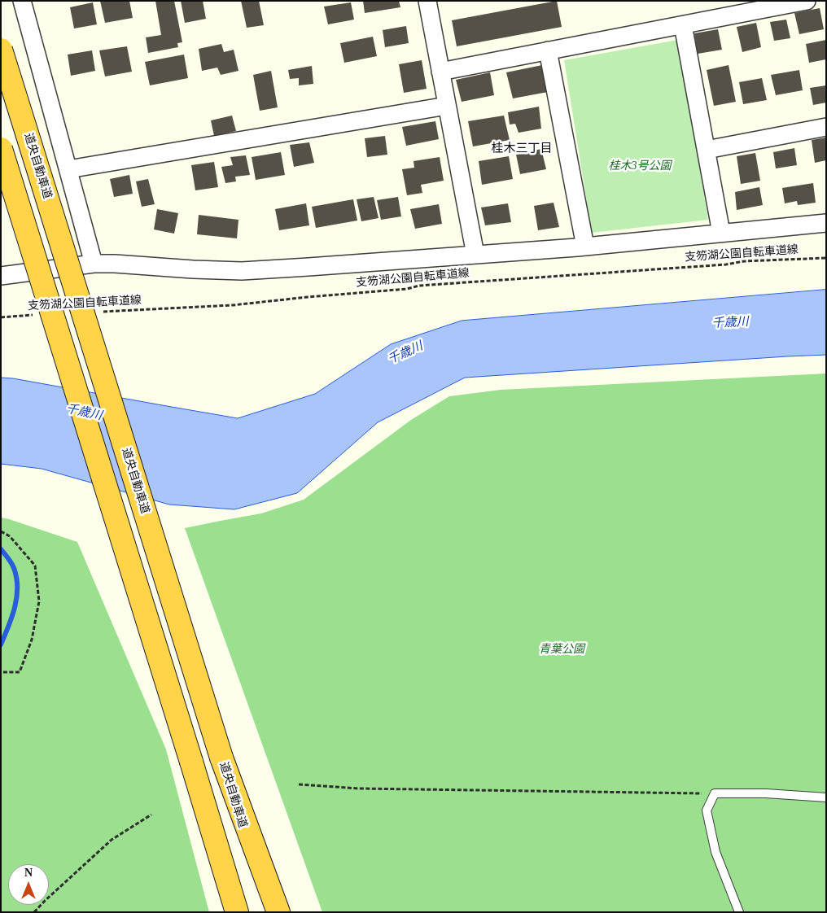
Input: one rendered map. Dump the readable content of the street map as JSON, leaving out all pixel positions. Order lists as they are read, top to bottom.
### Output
{
  "streets": {
    "highway": ["道央自動車道"],
    "path": ["支笏湖公園自転車道線"]
  },
  "districts": ["桂木三丁目"],
  "water": ["千歳川"],
  "parks": ["桂木3号公園", "青葉公園"],
  "north": "top"
}
